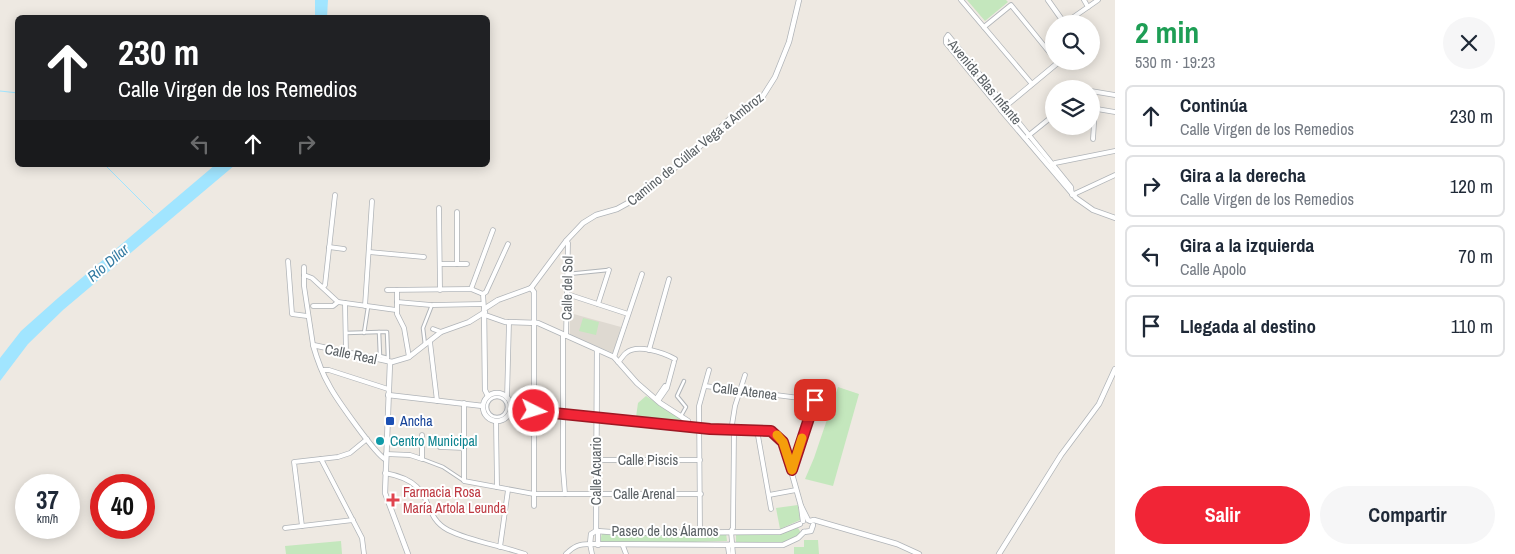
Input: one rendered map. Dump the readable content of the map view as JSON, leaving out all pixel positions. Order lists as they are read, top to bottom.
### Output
{
  "streets": {
    "street": [
      "Avenida Blas Infante",
      "Camino de Cúllar Vega a Ambroz",
      "Calle del Sol",
      "Calle Real",
      "Calle Atenea",
      "Calle Piscis",
      "Calle Acuario",
      "Calle Arenal",
      "Paseo de los Álamos"
    ]
  },
  "crossings": [
    ["Camino de Cúllar Vega a Ambroz", "Calle del Sol"],
    ["Camino de Cúllar Vega a Ambroz", "Calle Real"],
    ["Calle del Sol", "Calle Arenal"],
    ["Calle Piscis", "Calle Acuario"],
    ["Calle Acuario", "Calle Arenal"],
    ["Calle Acuario", "Paseo de los Álamos"]
  ],
  "water": ["Río Dílar"],
  "places": {
    "transit": ["Ancha"],
    "other": ["Centro Municipal"],
    "health": ["Farmacia Rosa María Artola Leunda"]
  },
  "page": {
    "heading": ["2 min", "530 m · 19:23"],
    "turn": ["230 m", "Calle Virgen de los Remedios"],
    "list": [
      {
        "name": "Continúa",
        "note": "Calle Virgen de los Remedios",
        "value": "230 m"
      },
      {
        "name": "Gira a la derecha",
        "note": "Calle Virgen de los Remedios",
        "value": "120 m"
      },
      {
        "name": "Gira a la izquierda",
        "note": "Calle Apolo",
        "value": "70 m"
      },
      {
        "name": "Llegada al destino",
        "value": "110 m"
      }
    ],
    "speed": "37 km/h",
    "limit": "40",
    "buttons": ["Salir", "Compartir"]
  }
}
